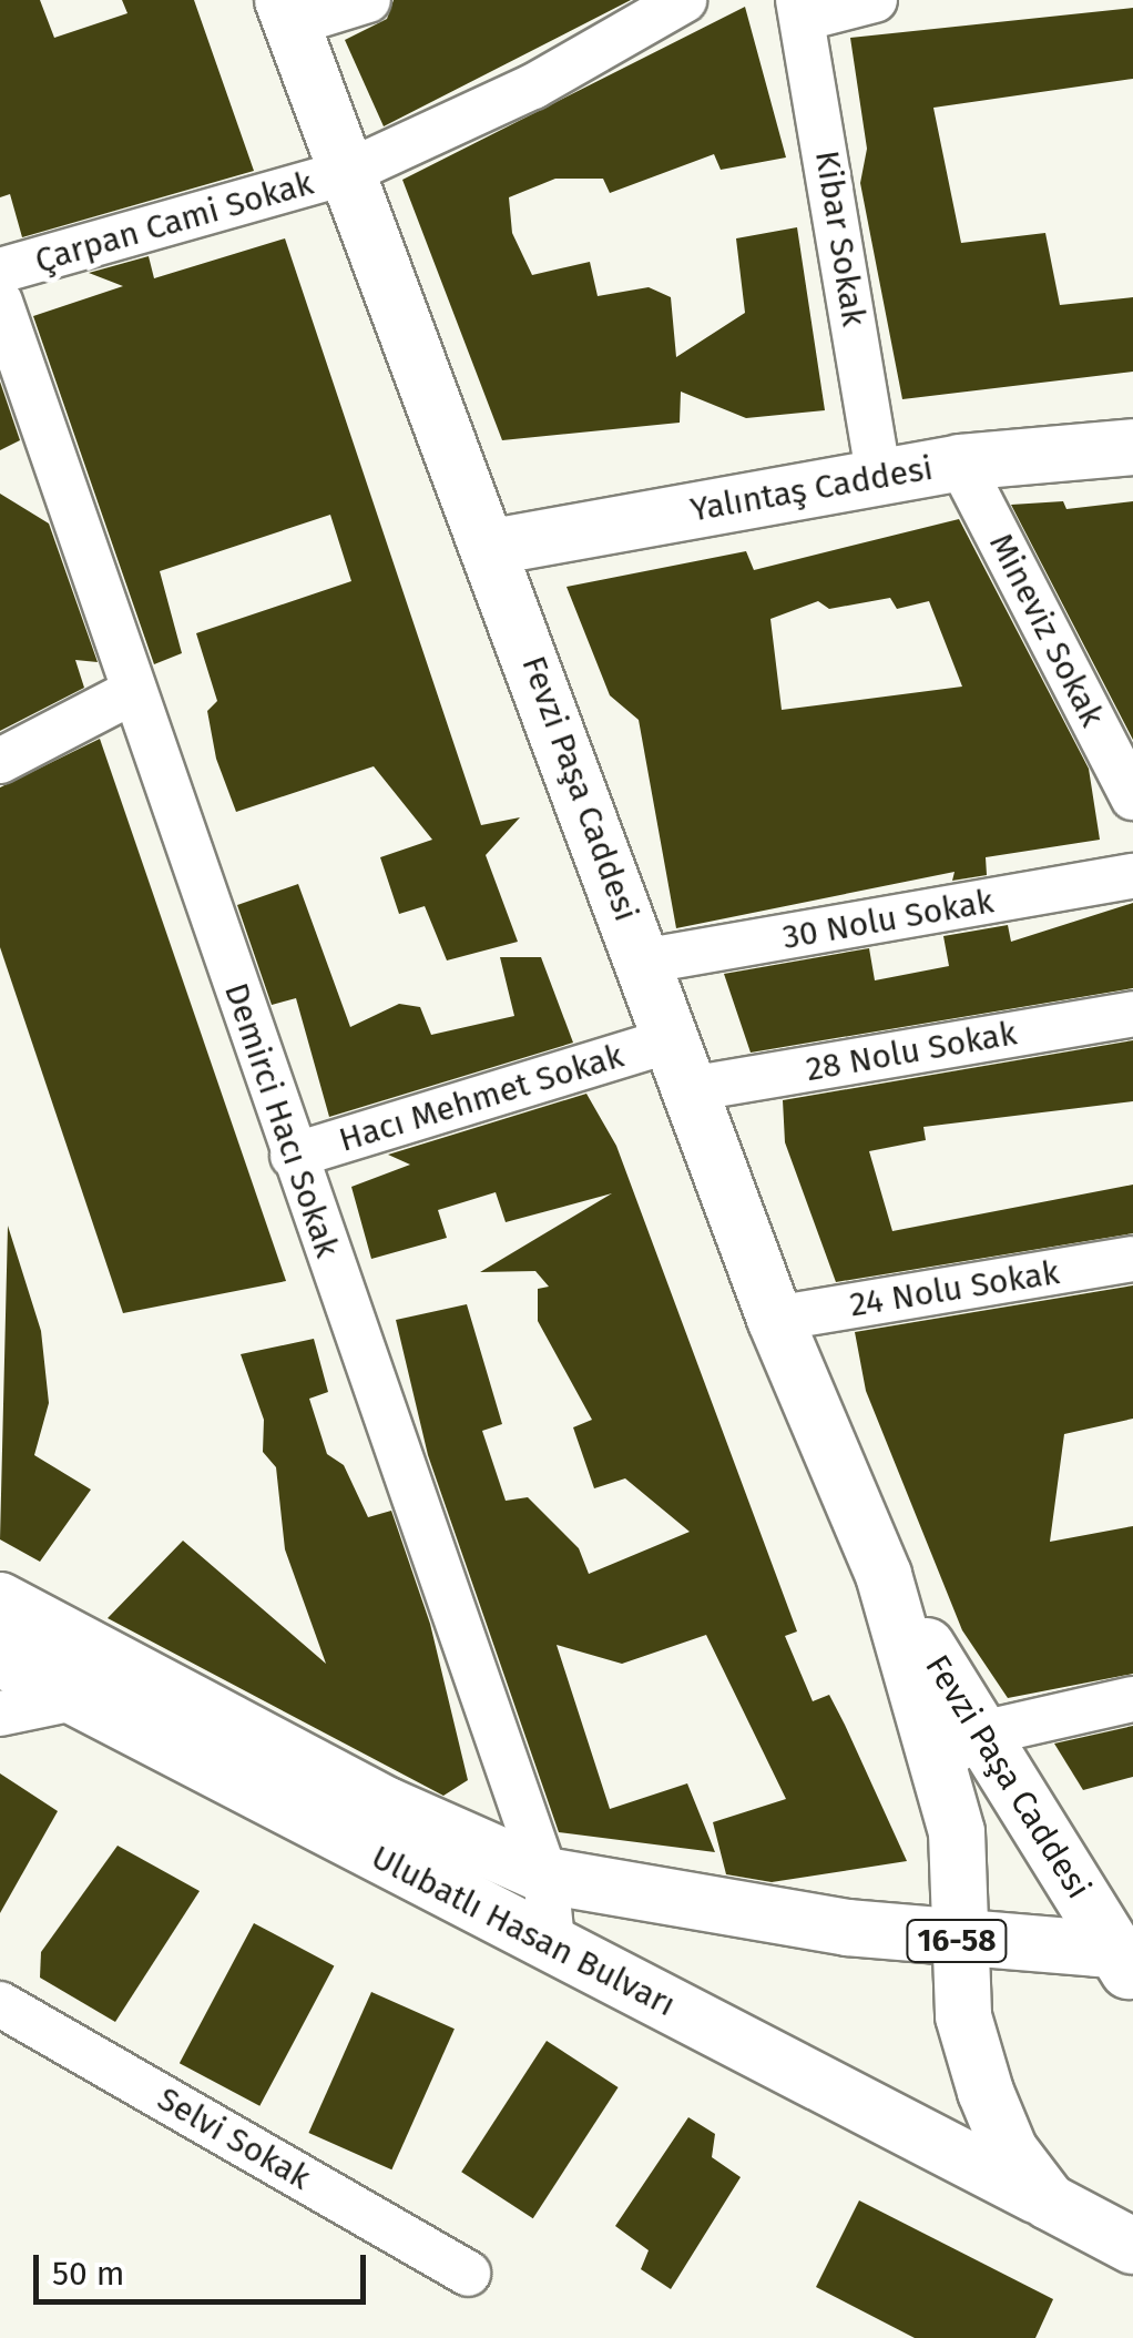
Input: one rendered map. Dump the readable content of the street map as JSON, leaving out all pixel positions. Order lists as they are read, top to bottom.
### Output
{
  "streets": {
    "main road": [
      "Yalıntaş Caddesi",
      "Fevzi Paşa Caddesi",
      "Ulubatlı Hasan Bulvarı",
      "16-58"
    ],
    "street": [
      "Çarpan Cami Sokak",
      "Kibar Sokak",
      "Mineviz Sokak",
      "30 Nolu Sokak",
      "28 Nolu Sokak",
      "Hacı Mehmet Sokak",
      "Demirci Hacı Sokak",
      "24 Nolu Sokak",
      "Selvi Sokak"
    ]
  },
  "crossings": [
    ["Çarpan Cami Sokak", "Fevzi Paşa Caddesi"],
    ["Kibar Sokak", "Yalıntaş Caddesi"],
    ["Yalıntaş Caddesi", "Mineviz Sokak"],
    ["Yalıntaş Caddesi", "Fevzi Paşa Caddesi"],
    ["Fevzi Paşa Caddesi", "30 Nolu Sokak"],
    ["Fevzi Paşa Caddesi", "28 Nolu Sokak"],
    ["Fevzi Paşa Caddesi", "Hacı Mehmet Sokak"],
    ["Fevzi Paşa Caddesi", "24 Nolu Sokak"],
    ["Fevzi Paşa Caddesi", "Ulubatlı Hasan Bulvarı"],
    ["28 Nolu Sokak", "Hacı Mehmet Sokak"],
    ["Hacı Mehmet Sokak", "Demirci Hacı Sokak"],
    ["Demirci Hacı Sokak", "Ulubatlı Hasan Bulvarı"]
  ],
  "scale_bar": "50 m"
}
